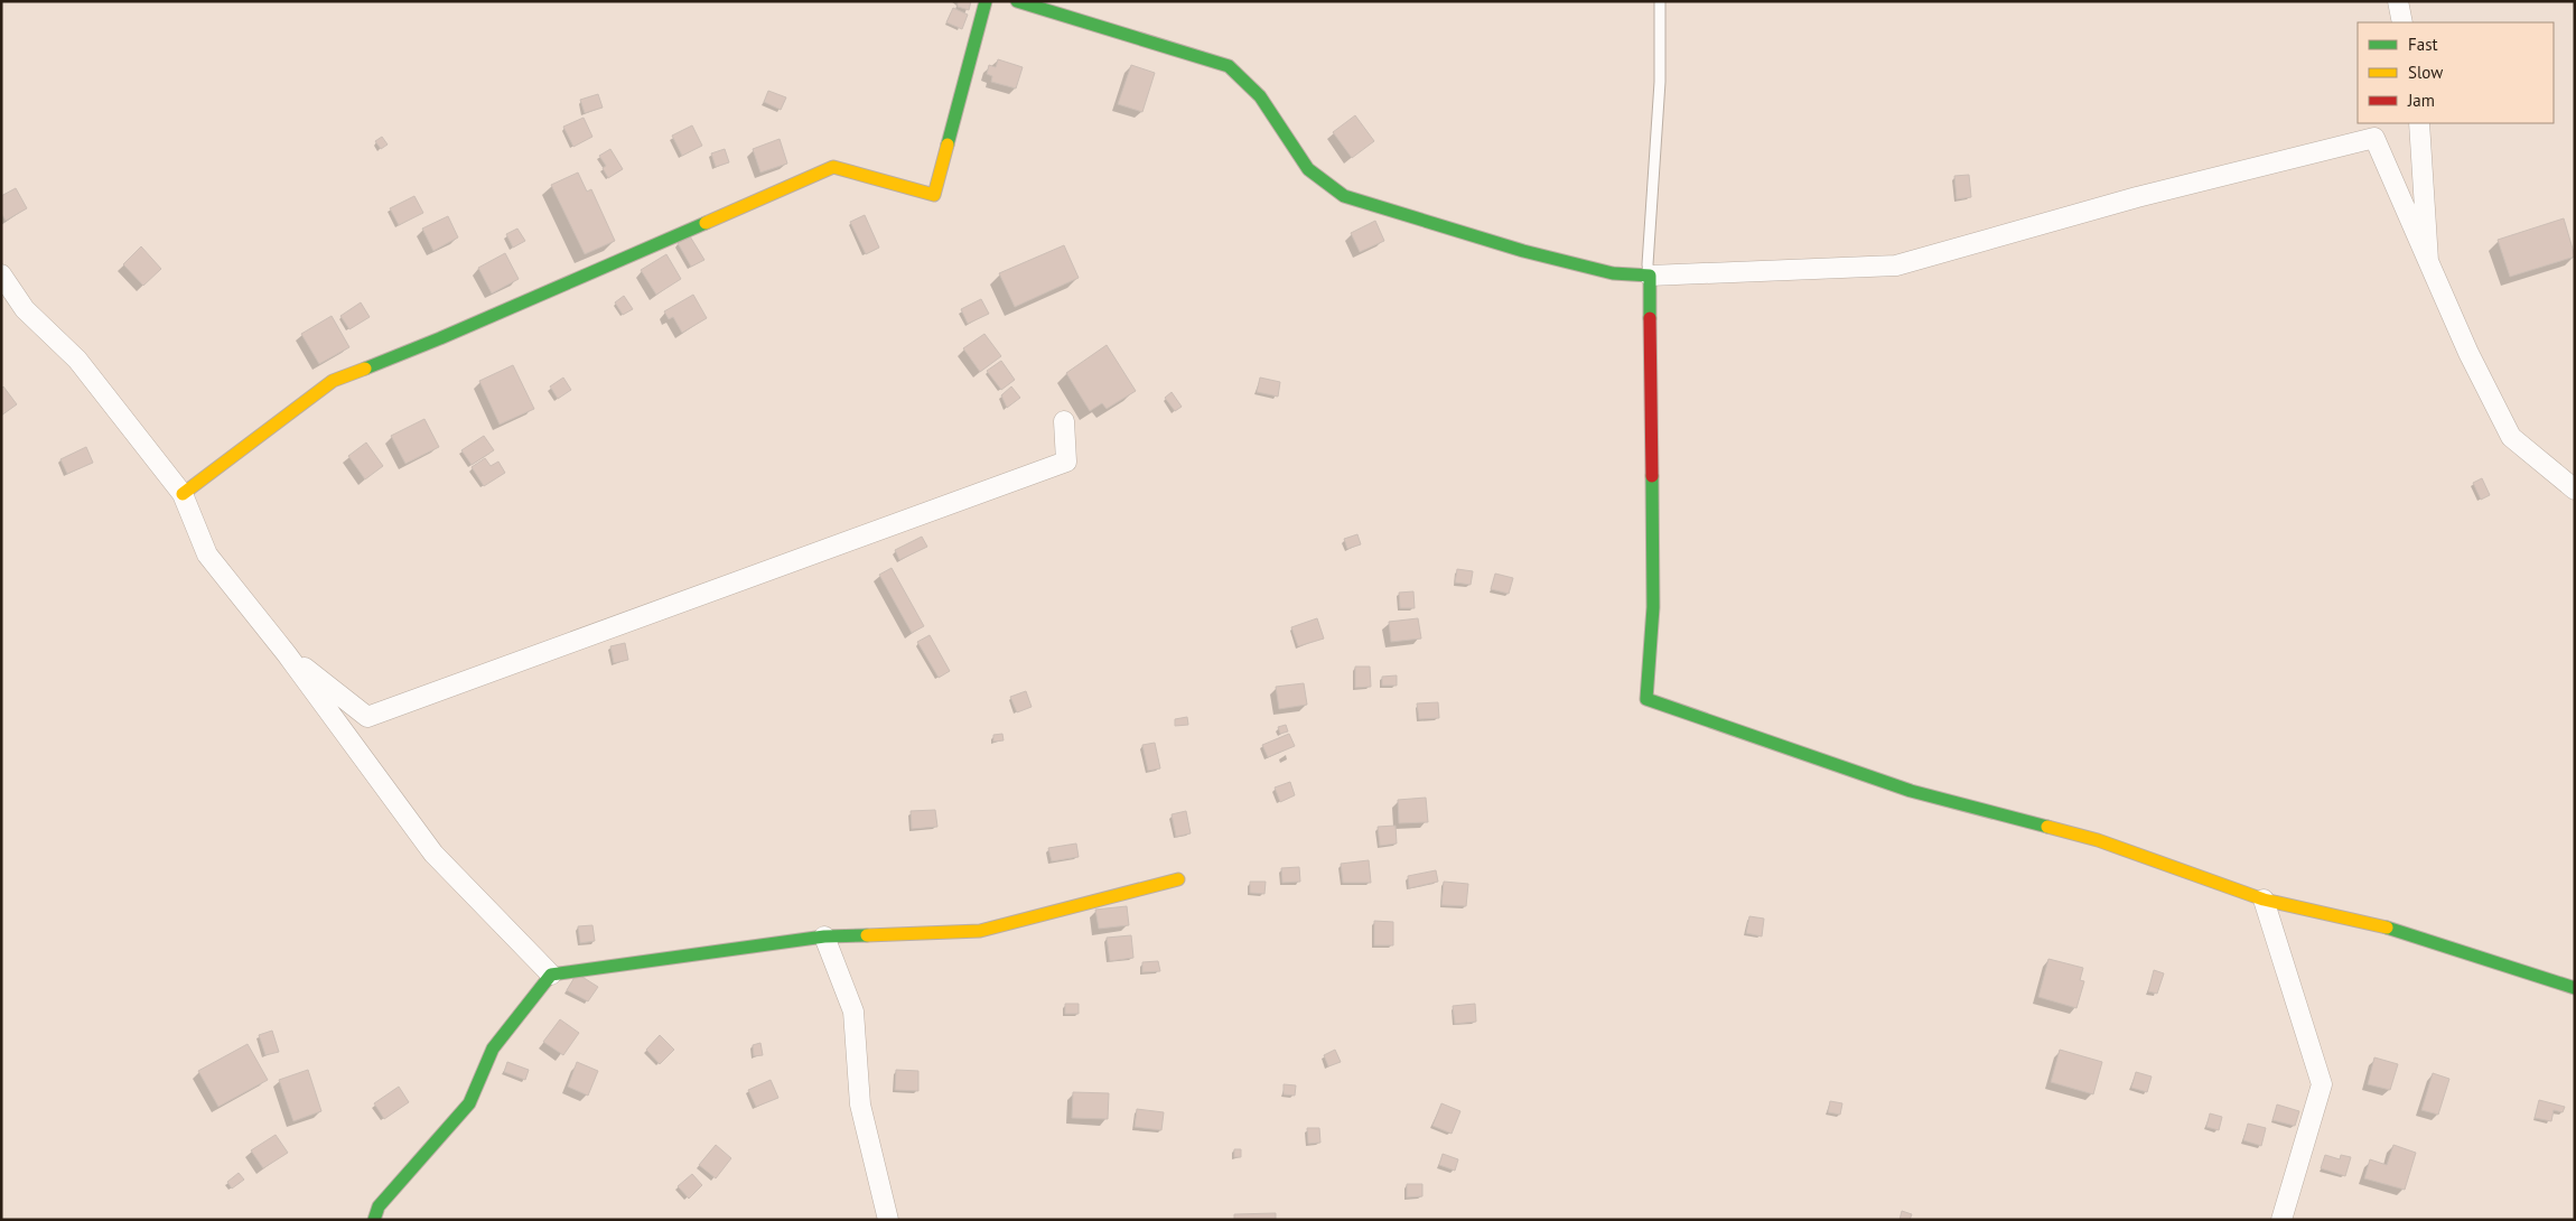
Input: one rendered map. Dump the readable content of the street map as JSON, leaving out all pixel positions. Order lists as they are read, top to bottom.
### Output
{
  "legend": ["Fast", "Slow", "Jam"]
}
